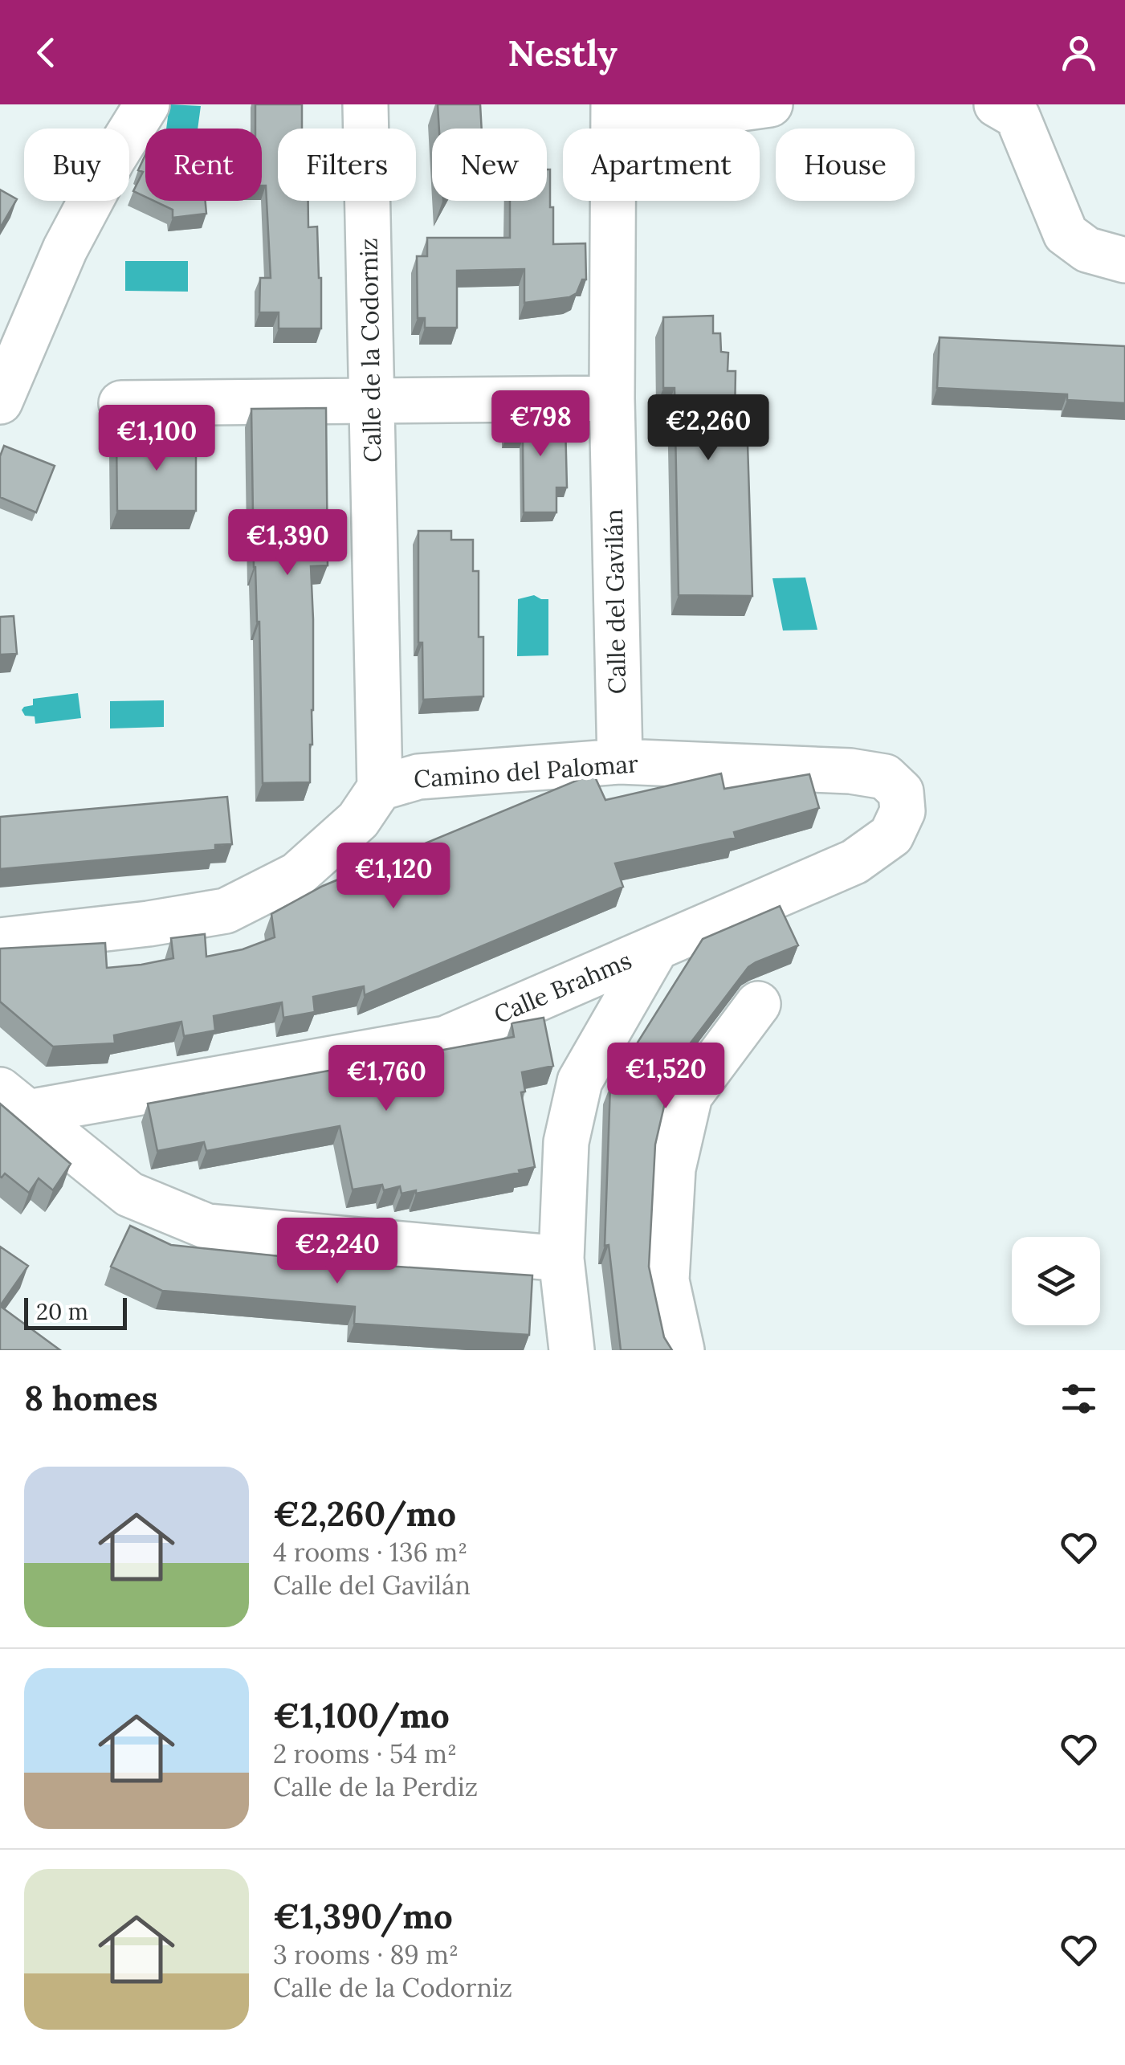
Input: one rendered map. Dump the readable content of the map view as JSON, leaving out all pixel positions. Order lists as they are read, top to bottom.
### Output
{
  "streets": {
    "street": [
      "Calle de la Codorniz",
      "Calle del Gavilán",
      "Camino del Palomar",
      "Calle Brahms"
    ]
  },
  "crossings": [
    ["Calle de la Codorniz", "Camino del Palomar"],
    ["Calle del Gavilán", "Camino del Palomar"],
    ["Camino del Palomar", "Calle Brahms"]
  ],
  "scale_bar": "20 m",
  "page": {
    "header": "Nestly",
    "chip": [
      "Buy",
      "Rent",
      "Filters",
      "New",
      "Apartment",
      "House"
    ],
    "price": [
      "€798",
      "€2,260",
      "€1,100",
      "€1,390",
      "€1,120",
      "€1,520",
      "€1,760",
      "€2,240"
    ],
    "scale": "20 m",
    "heading": "8 homes",
    "list": [
      {
        "name": "€2,260/mo",
        "note": "4 rooms · 136 m² · Calle del Gavilán"
      },
      {
        "name": "€1,100/mo",
        "note": "2 rooms · 54 m² · Calle de la Perdiz"
      },
      {
        "name": "€1,390/mo",
        "note": "3 rooms · 89 m² · Calle de la Codorniz"
      }
    ]
  }
}
